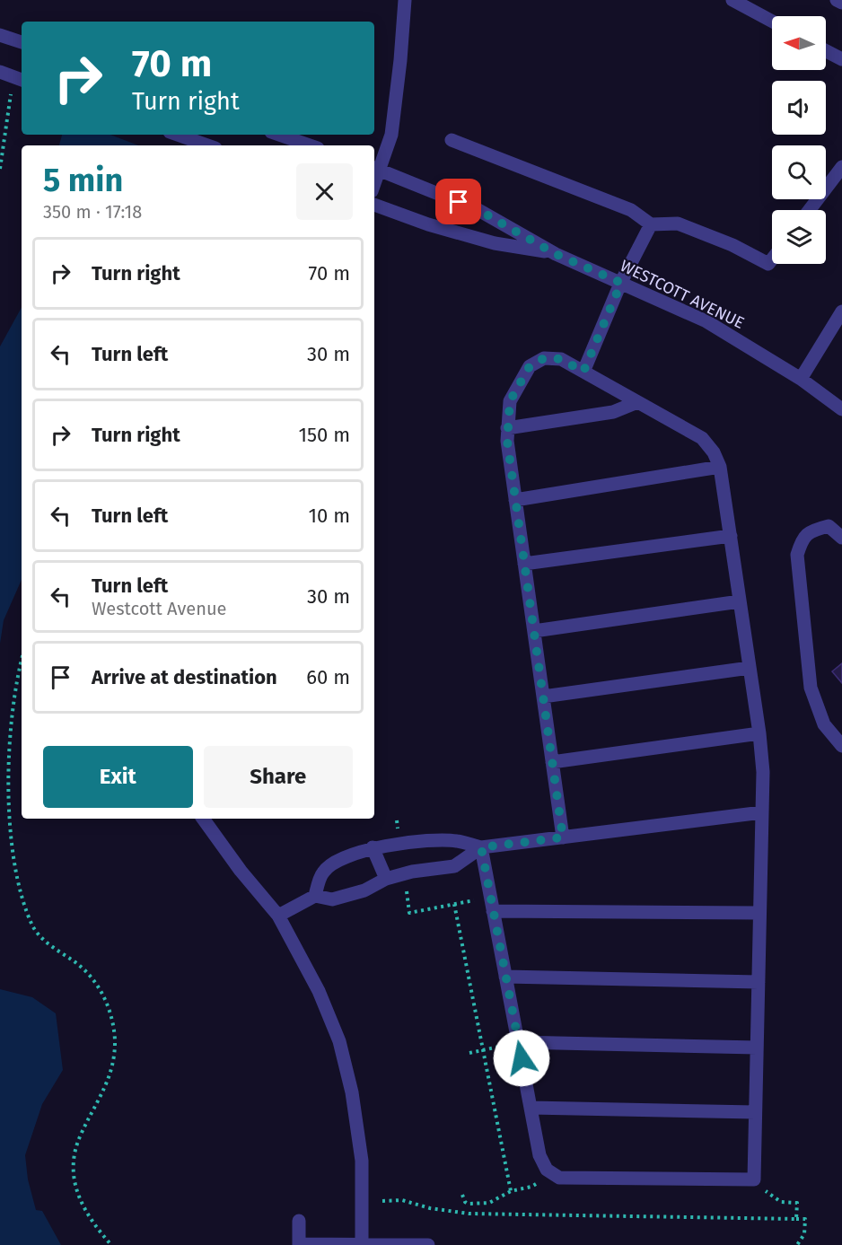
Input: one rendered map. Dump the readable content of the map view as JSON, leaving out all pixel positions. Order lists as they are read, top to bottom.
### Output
{
  "streets": {
    "street": ["WESTCOTT AVENUE"]
  },
  "north": "left",
  "page": {
    "turn": ["70 m", "Turn right"],
    "heading": ["5 min", "350 m · 17:18"],
    "list": [
      {
        "name": "Turn right",
        "value": "70 m"
      },
      {
        "name": "Turn left",
        "value": "30 m"
      },
      {
        "name": "Turn right",
        "value": "150 m"
      },
      {
        "name": "Turn left",
        "value": "10 m"
      },
      {
        "name": "Turn left",
        "note": "Westcott Avenue",
        "value": "30 m"
      },
      {
        "name": "Arrive at destination",
        "value": "60 m"
      }
    ],
    "buttons": ["Exit", "Share"]
  }
}
